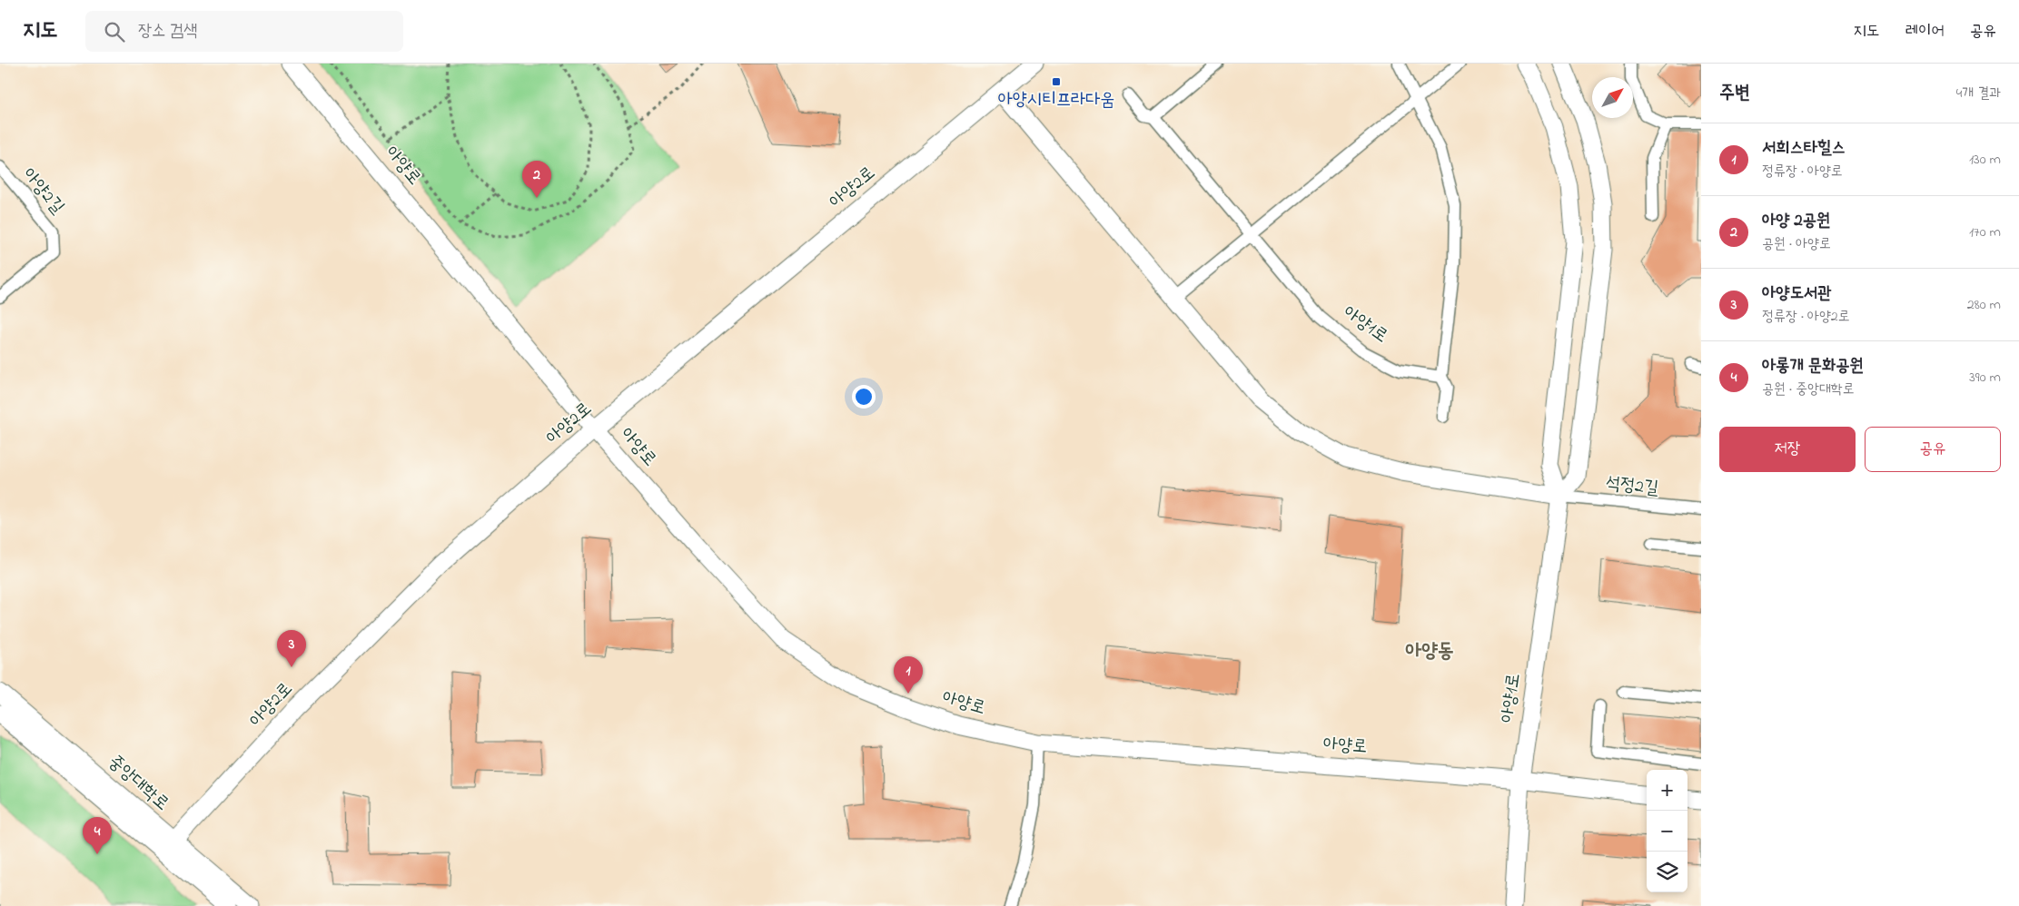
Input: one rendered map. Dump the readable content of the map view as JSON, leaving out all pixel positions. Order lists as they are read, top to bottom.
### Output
{
  "streets": {
    "street": [
      "아양로",
      "아양2로",
      "아양2길",
      "아양1로",
      "석정2길",
      "중앙대학로"
    ]
  },
  "crossings": [
    ["아양로", "아양2로"],
    ["아양로", "아양1로"],
    ["아양2로", "중앙대학로"],
    ["아양1로", "석정2길"]
  ],
  "districts": ["아양동"],
  "places": {
    "transit": ["아양시티프라다움"]
  },
  "north": "top right",
  "page": {
    "header": "지도",
    "search": "장소 검색",
    "nav": ["지도", "레이어", "공유"],
    "heading": ["주변", "4개 결과"],
    "list": [
      {
        "mark": "1",
        "name": "서희스타힐스",
        "note": "정류장 · 아양로",
        "value": "130 m"
      },
      {
        "mark": "2",
        "name": "아양 2공원",
        "note": "공원 · 아양로",
        "value": "170 m"
      },
      {
        "mark": "3",
        "name": "아양도서관",
        "note": "정류장 · 아양2로",
        "value": "280 m"
      },
      {
        "mark": "4",
        "name": "아롱개 문화공원",
        "note": "공원 · 중앙대학로",
        "value": "390 m"
      }
    ],
    "pins": [
      "2",
      "3",
      "1",
      "4"
    ],
    "buttons": ["저장", "공유"],
    "map_buttons": ["+", "−"]
  }
}
